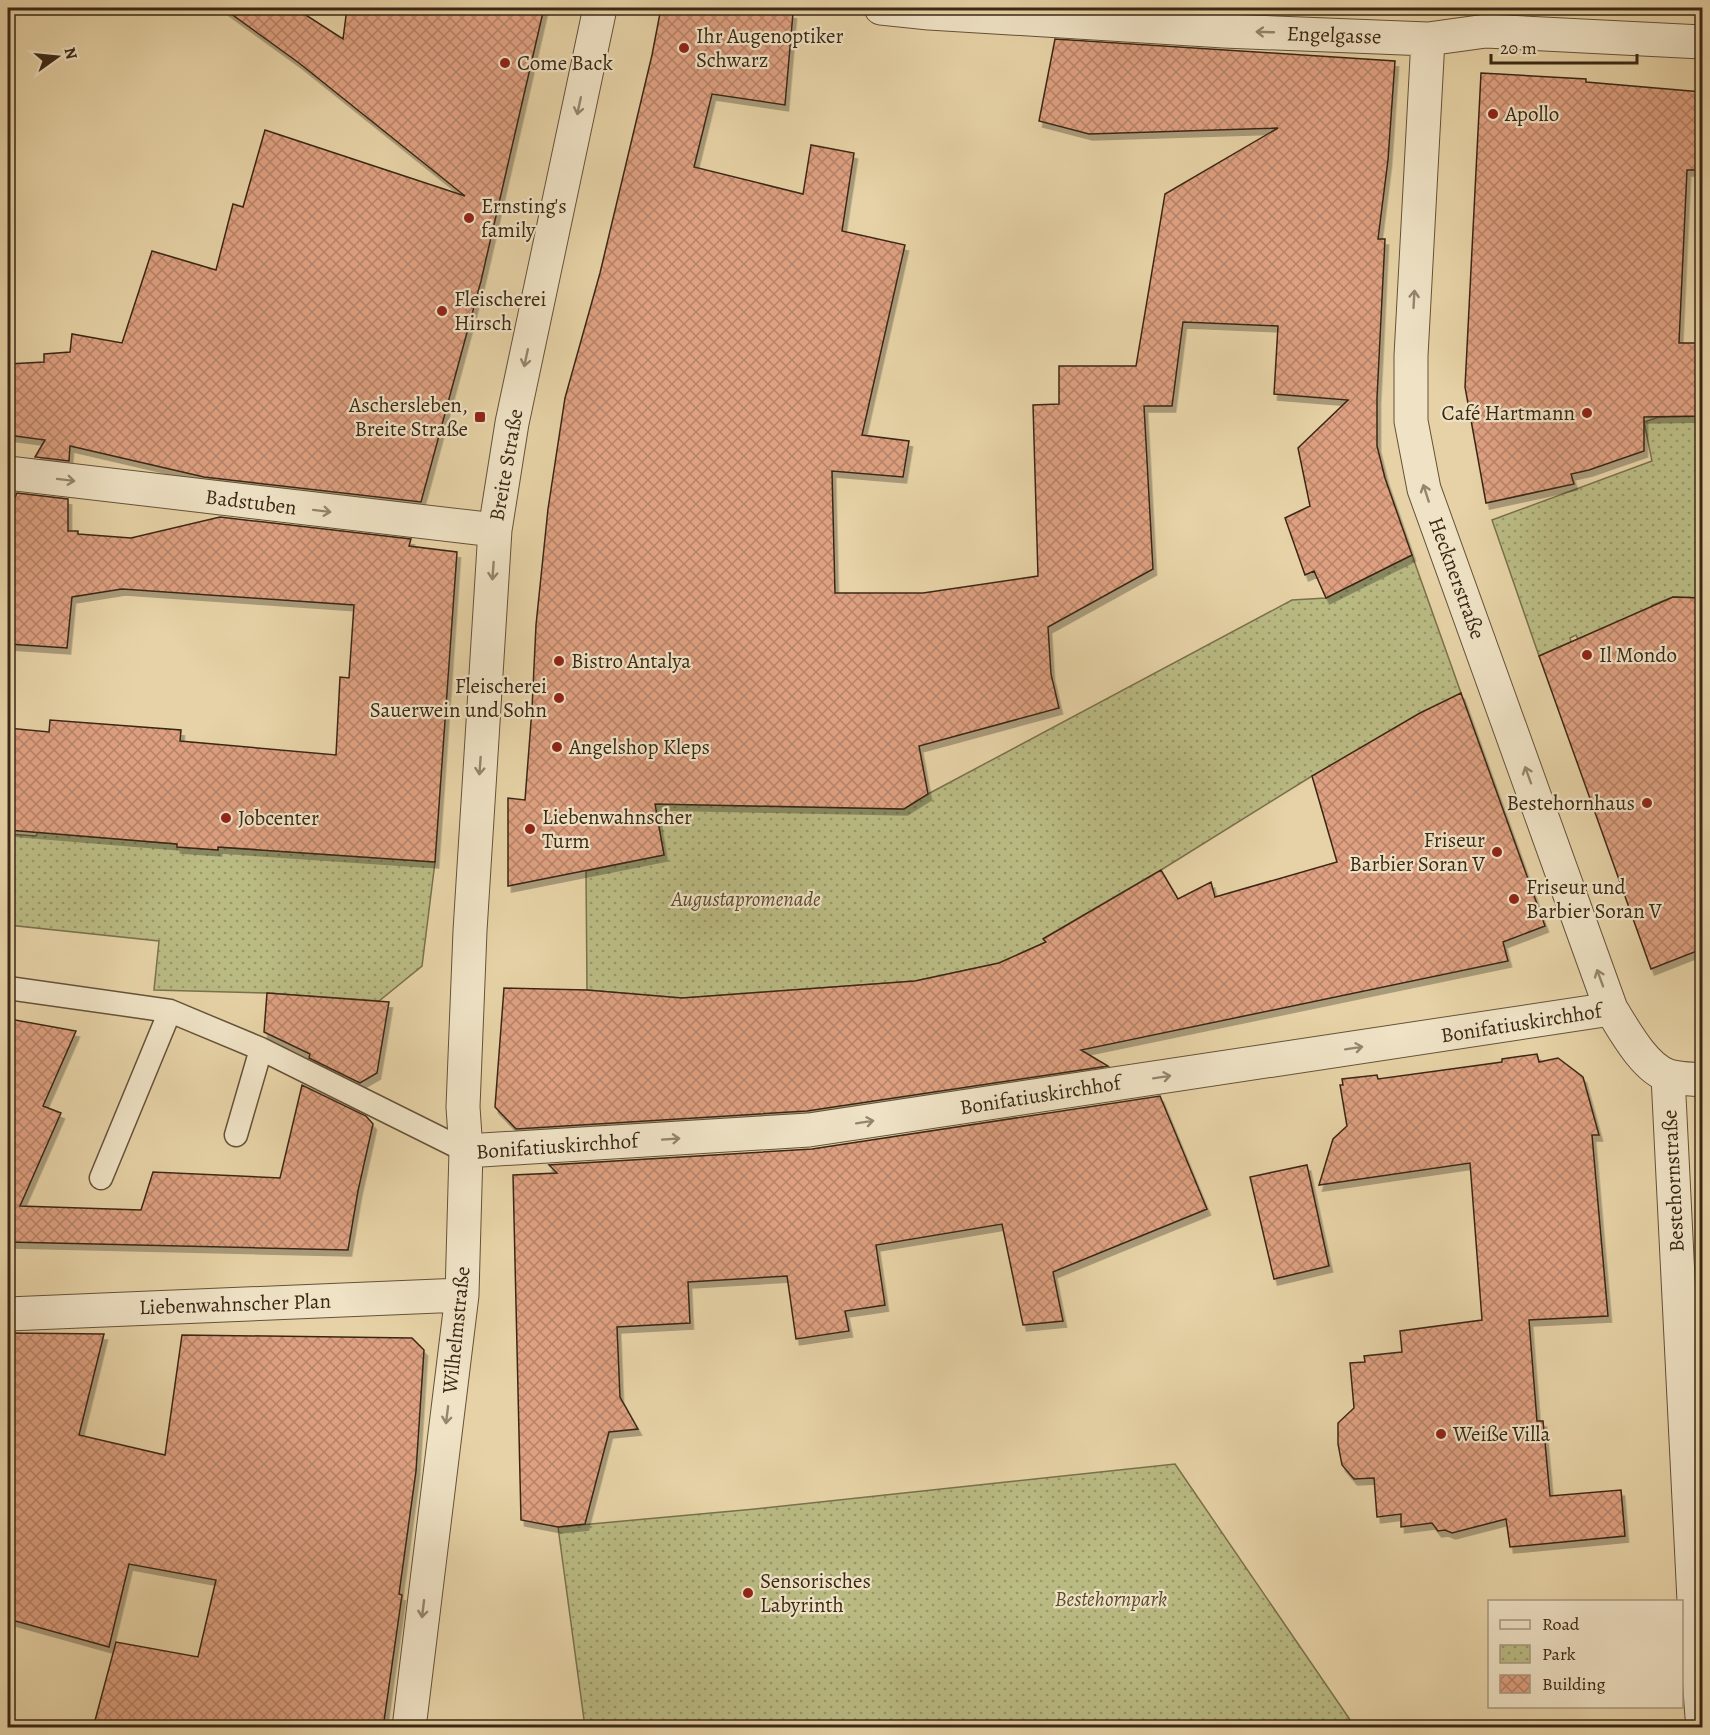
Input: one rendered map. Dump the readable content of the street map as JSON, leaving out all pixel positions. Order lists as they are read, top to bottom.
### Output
{
  "streets": {
    "street": [
      "Engelgasse",
      "Breite Straße",
      "Badstuben",
      "Hecknerstraße",
      "Bonifatiuskirchhof",
      "Bestehornstraße",
      "Liebenwahnscher Plan",
      "Wilhelmstraße"
    ]
  },
  "crossings": [
    ["Engelgasse", "Hecknerstraße"],
    ["Breite Straße", "Badstuben"],
    ["Breite Straße", "Wilhelmstraße"],
    ["Hecknerstraße", "Bonifatiuskirchhof"],
    ["Hecknerstraße", "Bestehornstraße"],
    ["Bonifatiuskirchhof", "Wilhelmstraße"],
    ["Liebenwahnscher Plan", "Wilhelmstraße"]
  ],
  "one_way": [
    "Engelgasse",
    "Breite Straße",
    "Badstuben",
    "Hecknerstraße",
    "Bonifatiuskirchhof",
    "Wilhelmstraße"
  ],
  "parks": ["Augustapromenade", "Bestehornpark"],
  "places": {
    "other": [
      "Ihr Augenoptiker Schwarz",
      "Come Back",
      "Apollo",
      "Ernsting's family",
      "Fleischerei Hirsch",
      "Café Hartmann",
      "Il Mondo",
      "Bistro Antalya",
      "Fleischerei Sauerwein und Sohn",
      "Angelshop Kleps",
      "Bestehornhaus",
      "Jobcenter",
      "Liebenwahnscher Turm",
      "Friseur Barbier Soran V",
      "Friseur und Barbier Soran V",
      "Weiße Villa",
      "Sensorisches Labyrinth"
    ],
    "transit": ["Aschersleben, Breite Straße"]
  },
  "legend": ["Road", "Park", "Building"],
  "scale_bar": "20 m",
  "north": "right"
}
